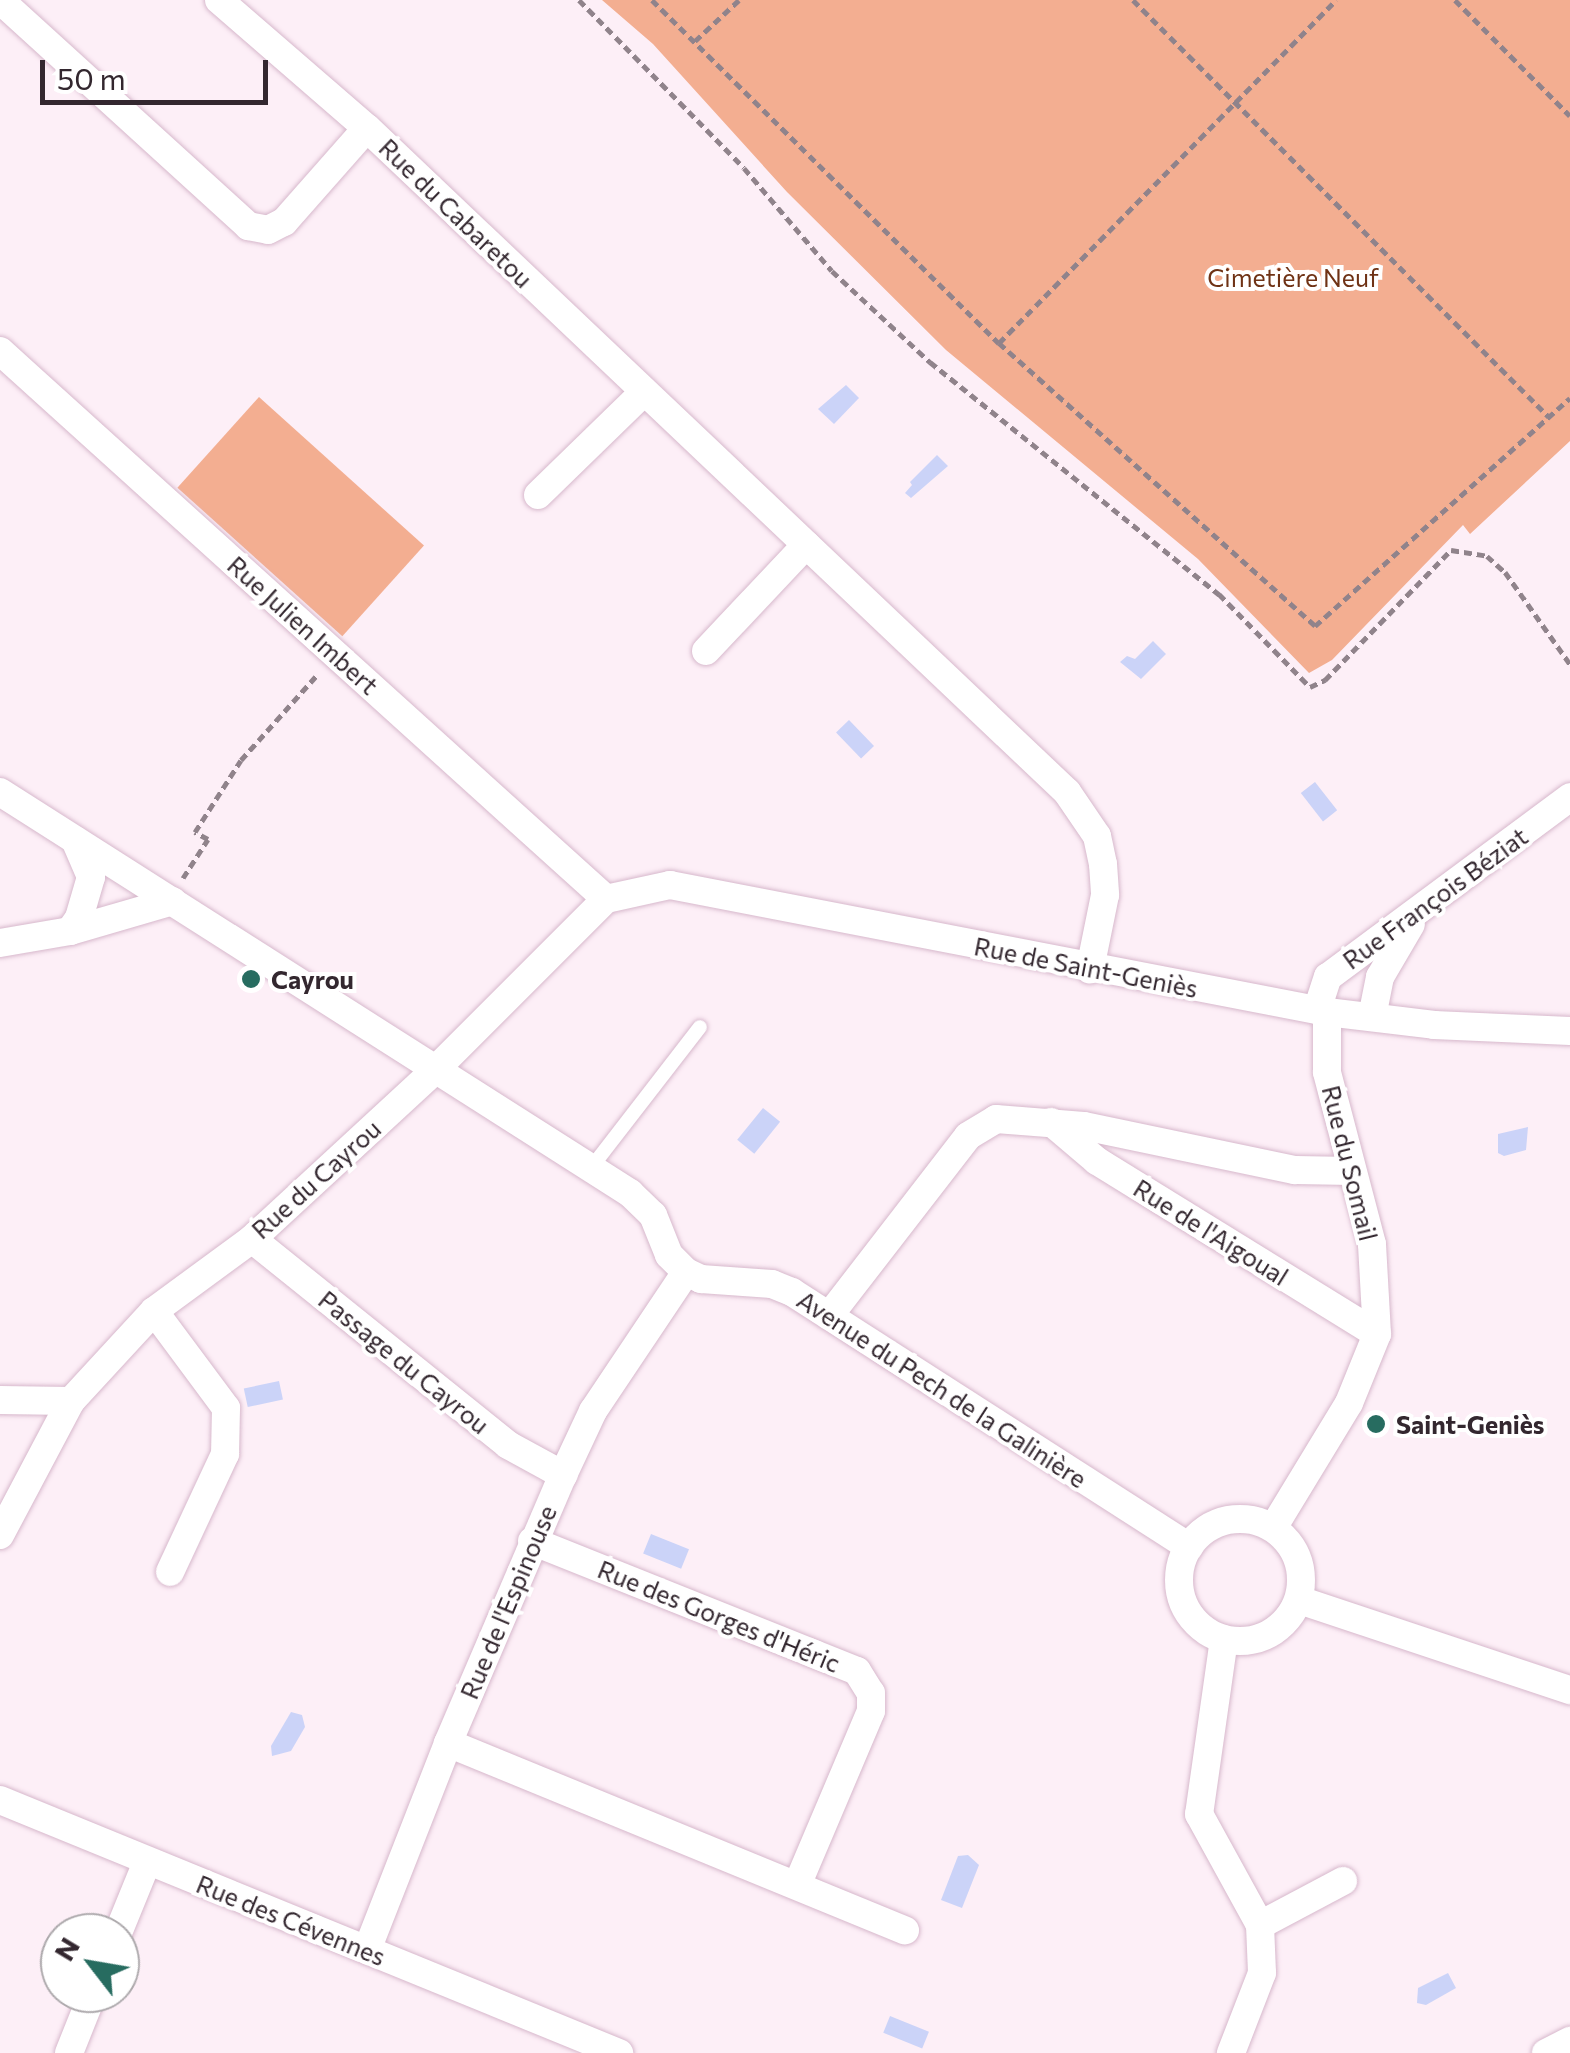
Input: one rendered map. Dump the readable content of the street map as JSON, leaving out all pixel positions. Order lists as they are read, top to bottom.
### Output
{
  "streets": {
    "street": [
      "Rue du Cabaretou",
      "Rue Julien Imbert",
      "Rue François Béziat",
      "Rue de Saint-Geniès",
      "Rue du Somail",
      "Rue du Cayrou",
      "Rue de l'Aigoual",
      "Passage du Cayrou",
      "Avenue du Pech de la Galinière",
      "Rue de l'Espinouse",
      "Rue des Gorges d'Héric",
      "Rue des Cévennes"
    ]
  },
  "crossings": [
    ["Rue du Cabaretou", "Rue de Saint-Geniès"],
    ["Rue Julien Imbert", "Rue de Saint-Geniès"],
    ["Rue Julien Imbert", "Rue du Cayrou"],
    ["Rue François Béziat", "Rue de Saint-Geniès"],
    ["Rue François Béziat", "Rue du Somail"],
    ["Rue de Saint-Geniès", "Rue du Somail"],
    ["Rue de Saint-Geniès", "Rue du Cayrou"],
    ["Rue du Somail", "Rue de l'Aigoual"],
    ["Rue du Somail", "Avenue du Pech de la Galinière"],
    ["Rue du Cayrou", "Passage du Cayrou"],
    ["Rue de l'Aigoual", "Avenue du Pech de la Galinière"],
    ["Passage du Cayrou", "Rue de l'Espinouse"],
    ["Avenue du Pech de la Galinière", "Rue de l'Espinouse"],
    ["Rue de l'Espinouse", "Rue des Gorges d'Héric"],
    ["Rue de l'Espinouse", "Rue des Cévennes"]
  ],
  "parks": ["Cimetière Neuf"],
  "places": ["Cayrou", "Saint-Geniès"],
  "scale_bar": "50 m",
  "north": "top left"
}
